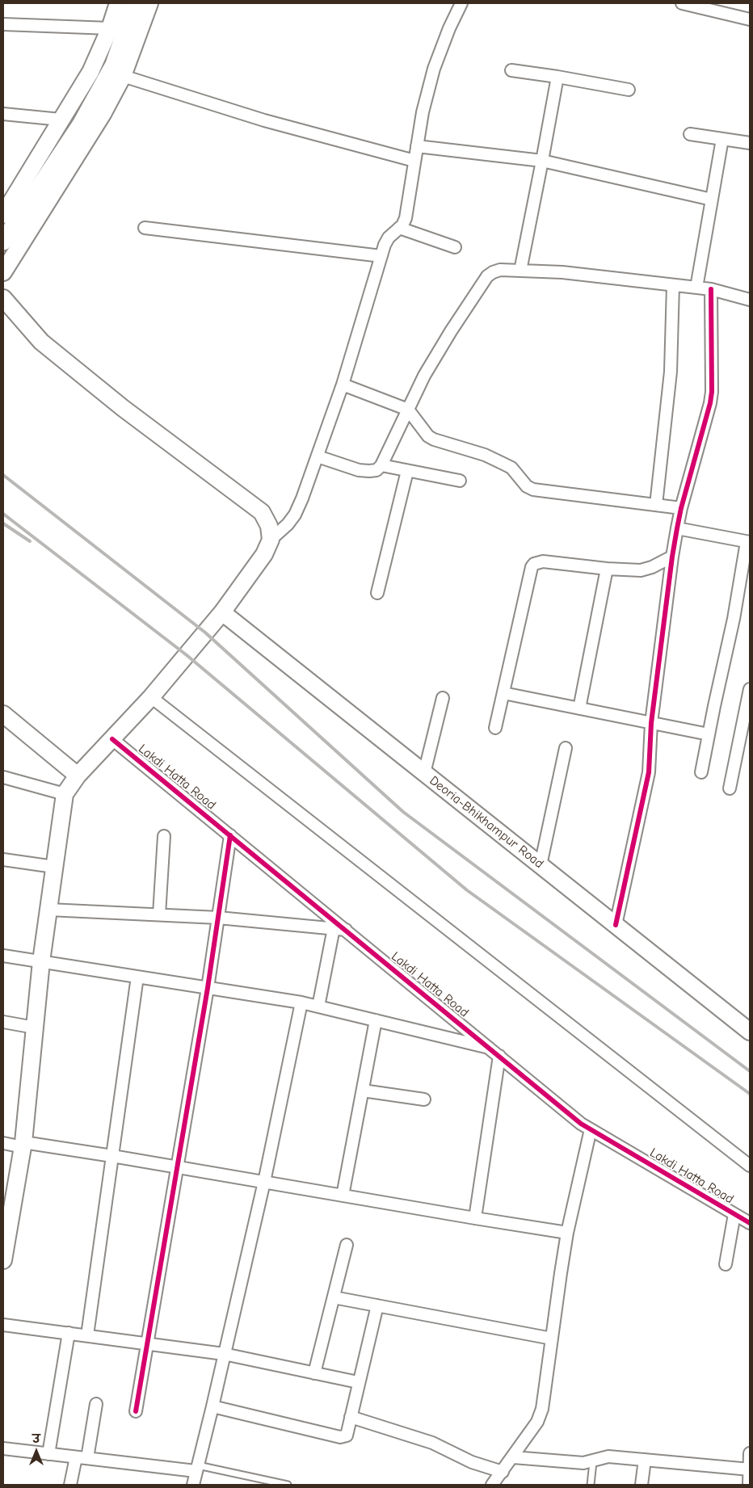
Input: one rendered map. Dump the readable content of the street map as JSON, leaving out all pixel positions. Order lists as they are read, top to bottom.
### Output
{
  "streets": {
    "main road": ["Deoria-Bhikhampur Road"],
    "street": ["Lakdi Hatta Road"]
  },
  "north": "top"
}
